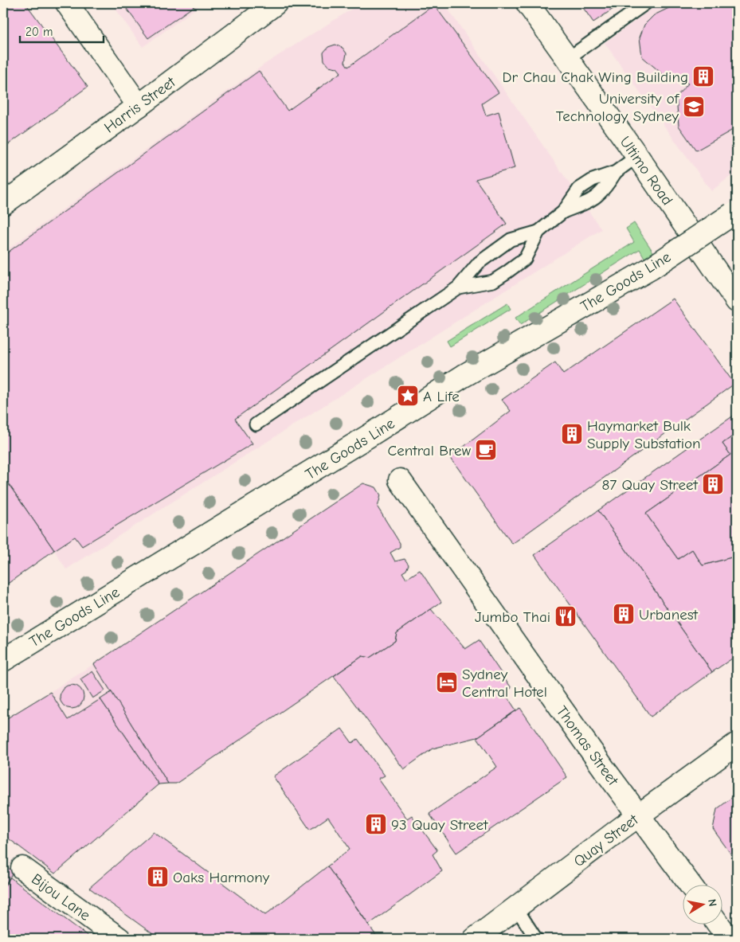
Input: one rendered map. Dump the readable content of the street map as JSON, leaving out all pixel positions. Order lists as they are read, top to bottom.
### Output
{
  "streets": {
    "street": [
      "Harris Street",
      "Ultimo Road",
      "The Goods Line",
      "Thomas Street",
      "Quay Street",
      "Bijou Lane"
    ]
  },
  "crossings": [
    ["Thomas Street", "Quay Street"]
  ],
  "places": {
    "building": [
      "Dr Chau Chak Wing Building",
      "Haymarket Bulk Supply Substation",
      "87 Quay Street",
      "Urbanest",
      "93 Quay Street",
      "Oaks Harmony"
    ],
    "school or university": ["University of Technology Sydney"],
    "place": ["A Life"],
    "cafe": ["Central Brew"],
    "restaurant": ["Jumbo Thai"],
    "hotel": ["Sydney Central Hotel"]
  },
  "scale_bar": "20 m",
  "north": "right"
}
